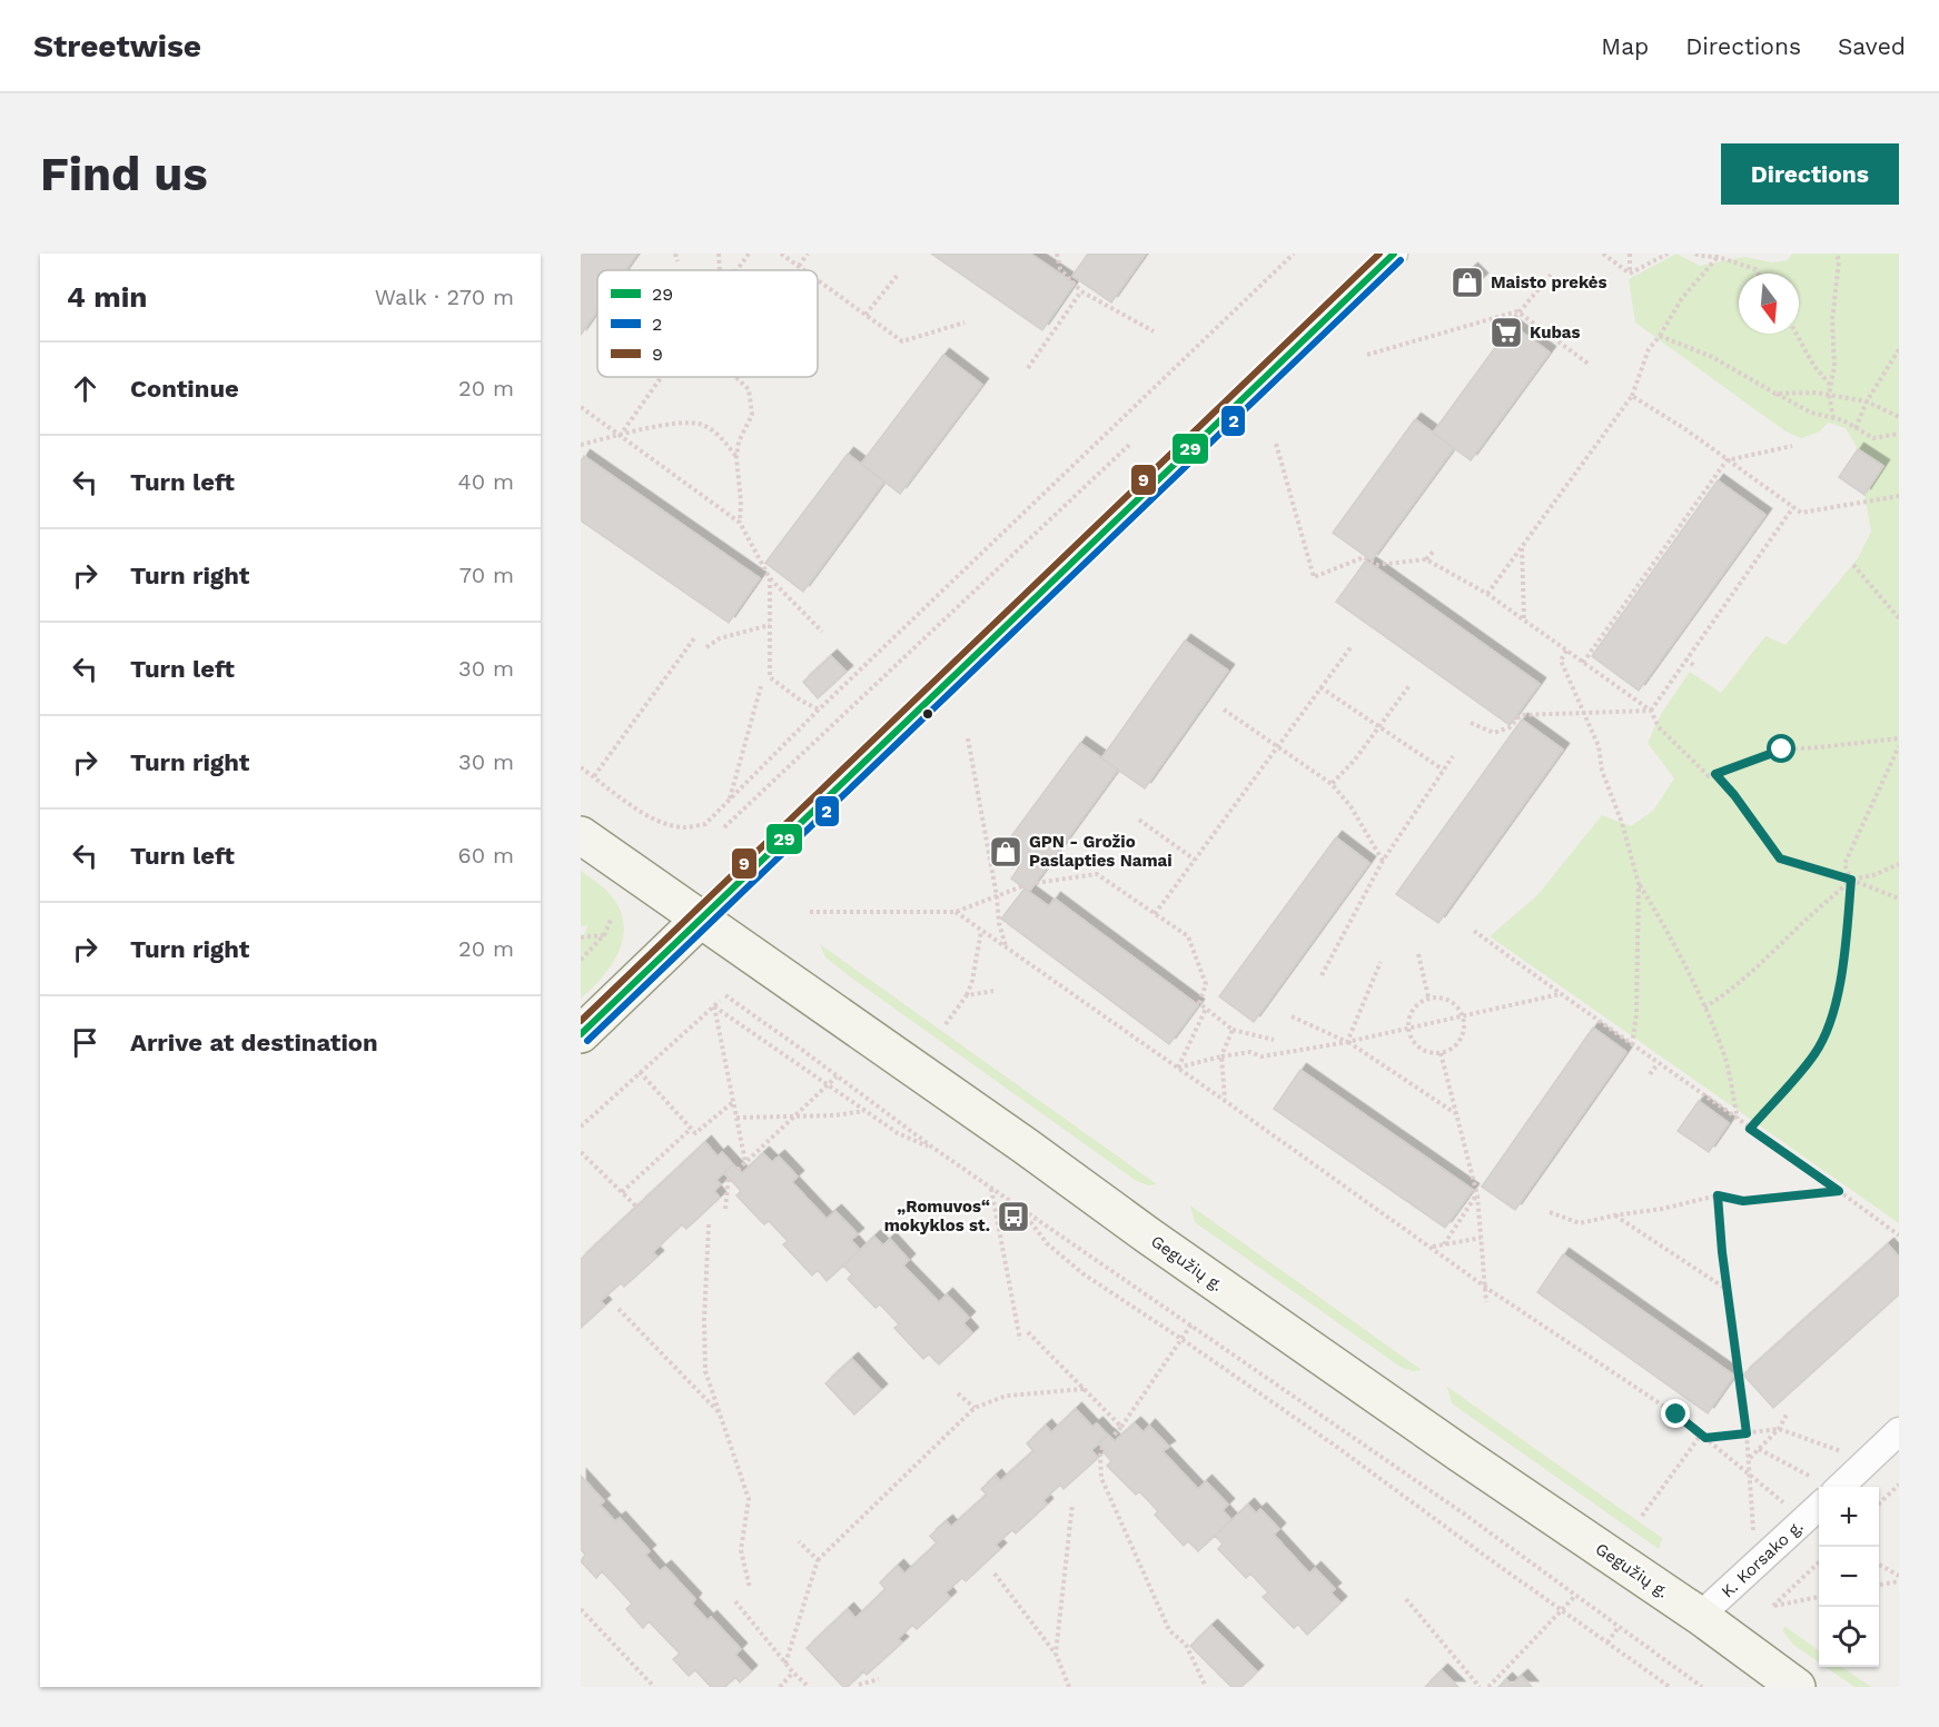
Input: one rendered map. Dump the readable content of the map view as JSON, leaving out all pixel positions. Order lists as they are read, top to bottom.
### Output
{
  "streets": {
    "main road": ["Gegužių g."],
    "street": ["K. Korsako g."]
  },
  "crossings": [
    ["Gegužių g.", "K. Korsako g."]
  ],
  "places": {
    "shop": ["Maisto prekės", "GPN - Grožio Paslapties Namai"],
    "supermarket": ["Kubas"],
    "bus stop": ["„Romuvos“ mokyklos st."]
  },
  "lines": ["transit line 29", "transit line 9", "transit line 2"],
  "legend": ["29", "2", "9"],
  "north": "bottom",
  "page": {
    "header": "Streetwise",
    "nav": ["Map", "Directions", "Saved"],
    "buttons": "Directions",
    "title": "Find us",
    "heading": ["4 min", "Walk · 270 m"],
    "list": [
      ["Continue", "20 m"],
      ["Turn left", "40 m"],
      ["Turn right", "70 m"],
      ["Turn left", "30 m"],
      ["Turn right", "30 m"],
      ["Turn left", "60 m"],
      ["Turn right", "20 m"],
      "Arrive at destination"
    ],
    "map_buttons": ["+", "−"]
  }
}
